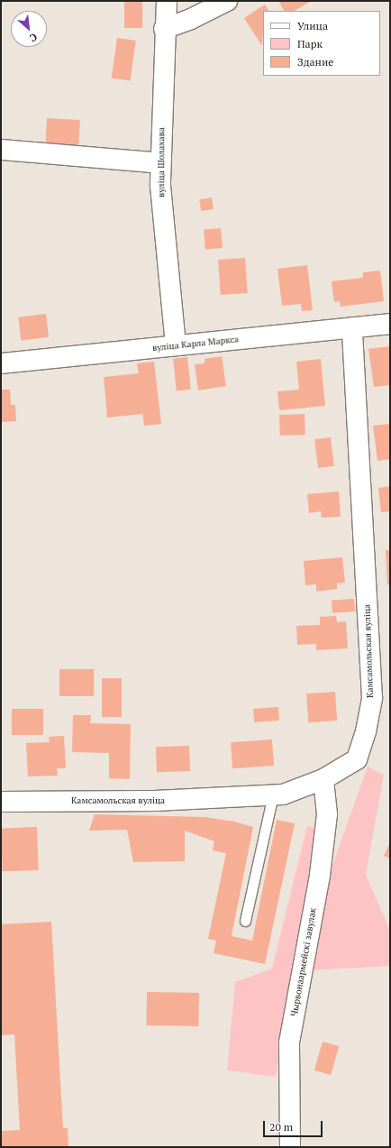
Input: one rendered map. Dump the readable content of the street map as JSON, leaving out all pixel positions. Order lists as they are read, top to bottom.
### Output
{
  "streets": {
    "street": [
      "вуліца Шолахава",
      "вуліца Карла Маркса",
      "Камсамольская вуліца",
      "Чырвонаармейскі завулак"
    ]
  },
  "crossings": [
    ["вуліца Шолахава", "вуліца Карла Маркса"],
    ["вуліца Карла Маркса", "Камсамольская вуліца"],
    ["Камсамольская вуліца", "Чырвонаармейскі завулак"]
  ],
  "legend": ["Улица", "Парк", "Здание"],
  "scale_bar": "20 m",
  "north": "bottom right"
}
